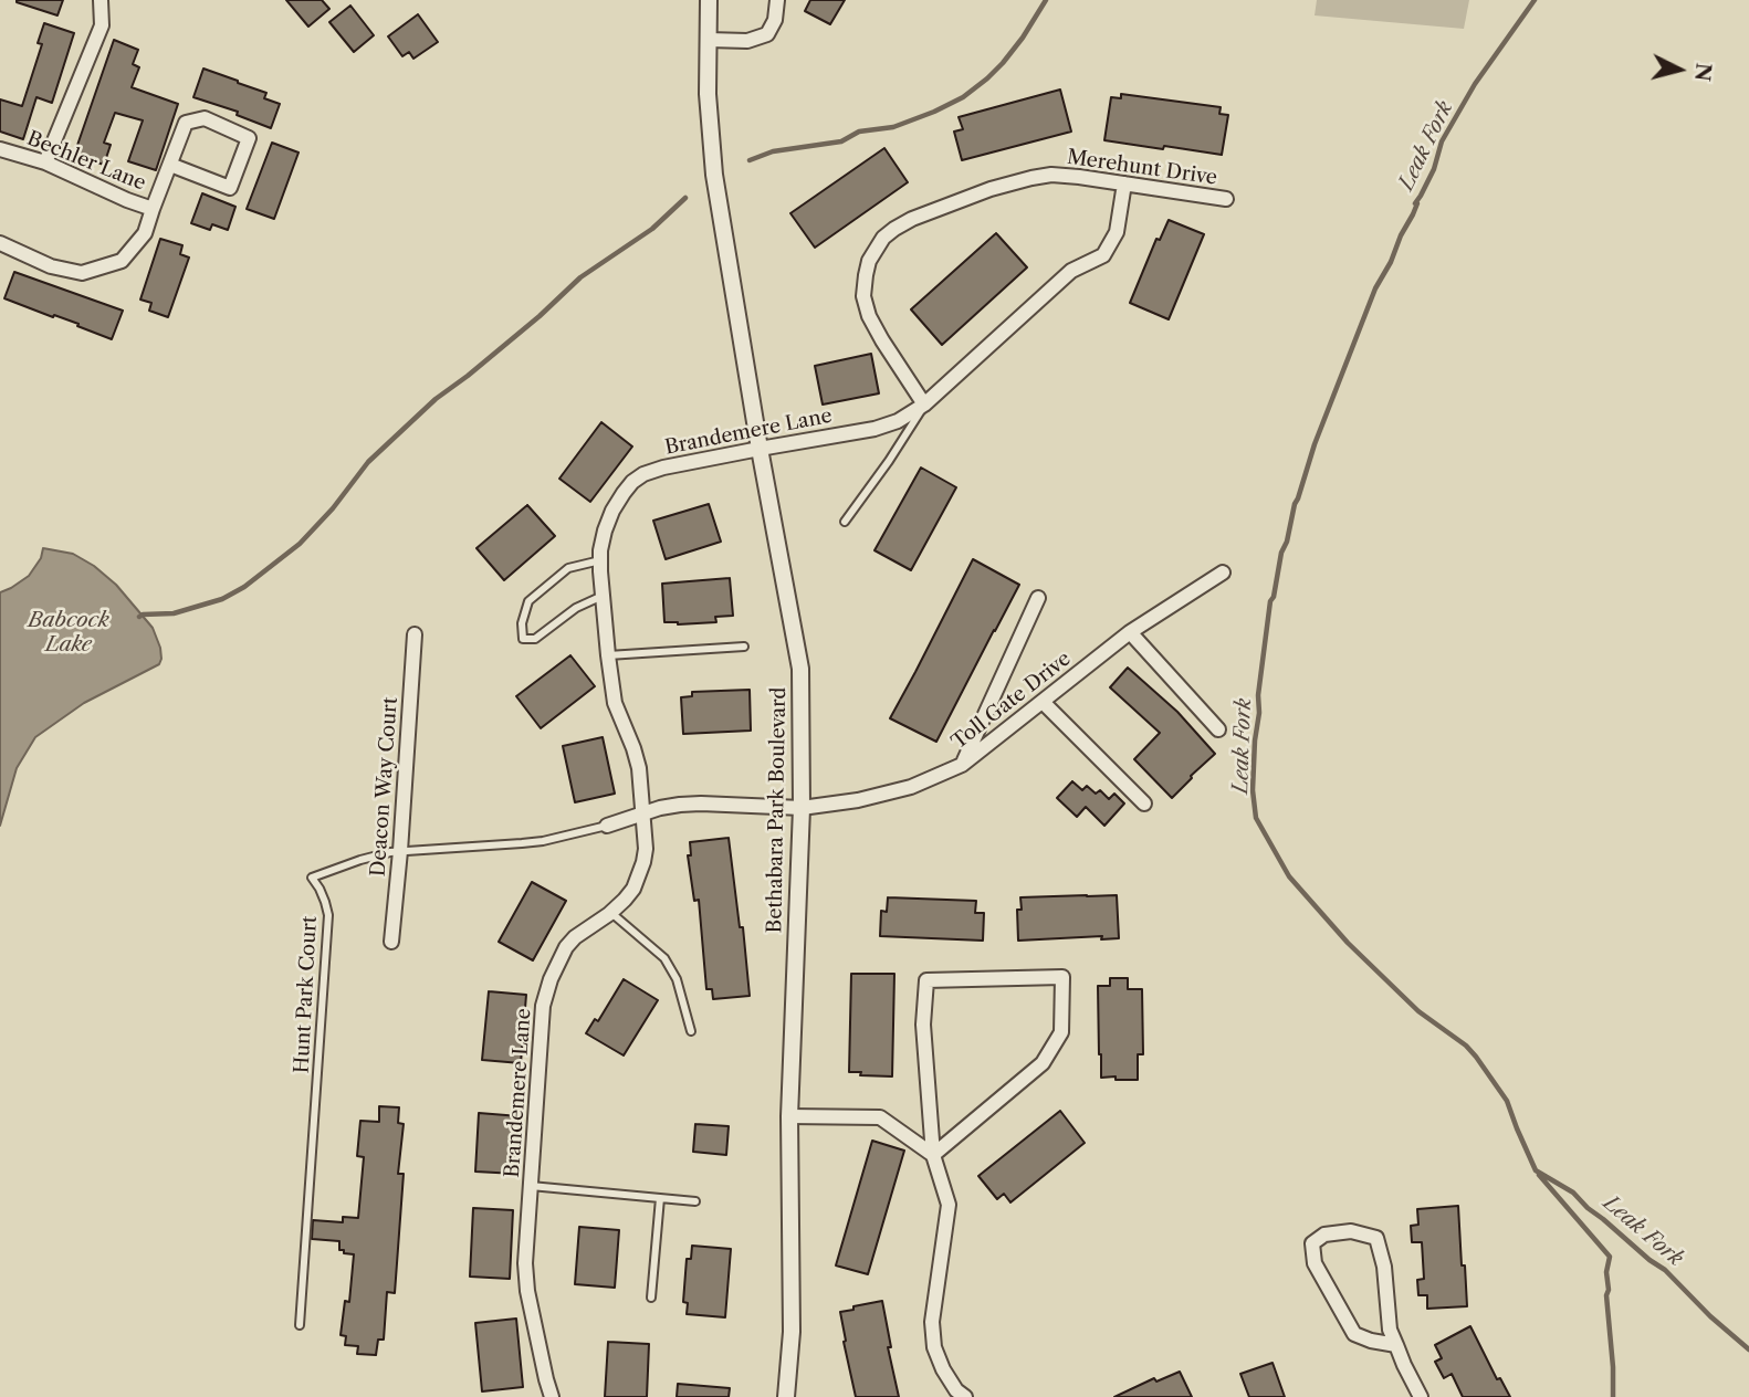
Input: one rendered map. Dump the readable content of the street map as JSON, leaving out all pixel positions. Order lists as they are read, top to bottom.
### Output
{
  "streets": {
    "street": [
      "Bechler Lane",
      "Merehunt Drive",
      "Brandemere Lane",
      "Toll Gate Drive",
      "Deacon Way Court",
      "Bethabara Park Boulevard"
    ],
    "lane": ["Hunt Park Court"]
  },
  "crossings": [
    ["Merehunt Drive", "Brandemere Lane"],
    ["Brandemere Lane", "Toll Gate Drive"],
    ["Brandemere Lane", "Bethabara Park Boulevard"],
    ["Toll Gate Drive", "Bethabara Park Boulevard"],
    ["Toll Gate Drive", "Hunt Park Court"],
    ["Deacon Way Court", "Hunt Park Court"]
  ],
  "water": ["Leak Fork", "Babcock Lake"],
  "north": "right"
}
